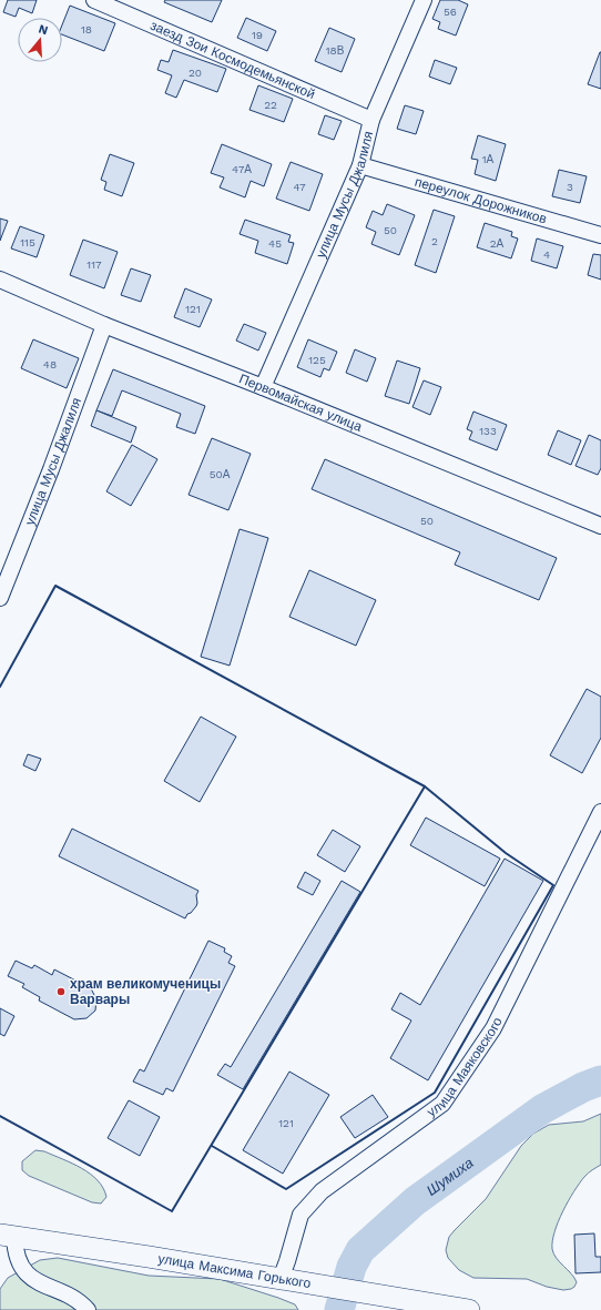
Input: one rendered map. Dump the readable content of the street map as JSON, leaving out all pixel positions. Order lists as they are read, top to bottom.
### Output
{
  "streets": {
    "street": [
      "заезд Зои Космодемьянской",
      "улица Мусы Джалиля",
      "переулок Дорожников",
      "Первомайская улица",
      "улица Маяковского",
      "улица Максима Горького"
    ]
  },
  "crossings": [
    ["заезд Зои Космодемьянской", "улица Мусы Джалиля"],
    ["улица Мусы Джалиля", "переулок Дорожников"],
    ["улица Мусы Джалиля", "Первомайская улица"],
    ["улица Маяковского", "улица Максима Горького"]
  ],
  "water": ["Шумиха"],
  "places": ["храм великомученицы Варвары"],
  "house_numbers": [
    "56",
    "18",
    "19",
    "18В",
    "20",
    "22",
    "1А",
    "47А",
    "47",
    "3",
    "50",
    "2",
    "115",
    "45",
    "2А",
    "4",
    "117",
    "121",
    "125",
    "48",
    "133",
    "50А",
    "50",
    "121"
  ],
  "north": "top"
}
